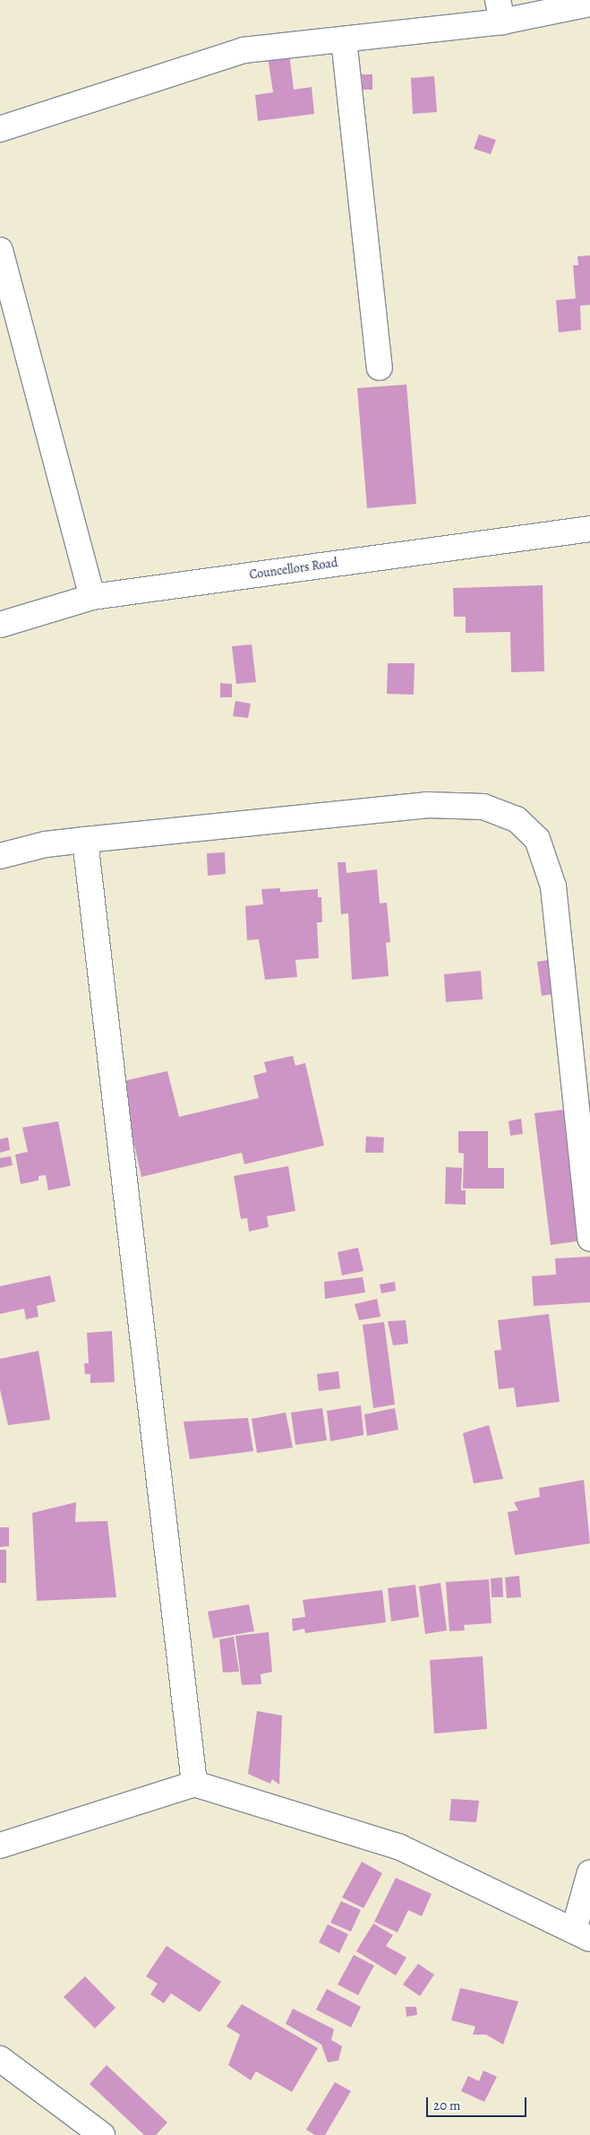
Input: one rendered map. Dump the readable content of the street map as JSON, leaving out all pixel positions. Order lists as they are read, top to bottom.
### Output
{
  "streets": {
    "street": ["Councellors Road"]
  },
  "scale_bar": "20 m"
}
